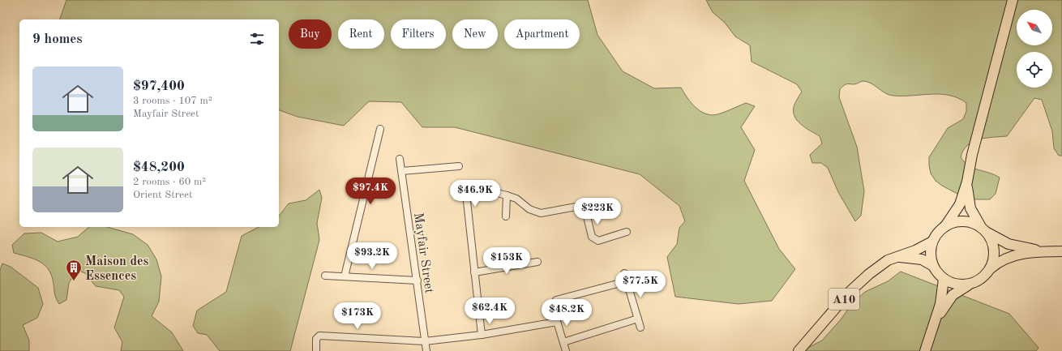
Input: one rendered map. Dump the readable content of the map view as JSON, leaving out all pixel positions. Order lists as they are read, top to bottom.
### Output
{
  "streets": {
    "main road": ["A10"],
    "street": ["Mayfair Street"]
  },
  "places": {
    "building": ["Maison des Essences"]
  },
  "north": "top left",
  "page": {
    "chip": [
      "Buy",
      "Rent",
      "Filters",
      "New",
      "Apartment"
    ],
    "heading": "9 homes",
    "list": [
      {
        "name": "$97,400",
        "note": "3 rooms · 107 m² · Mayfair Street"
      },
      {
        "name": "$48,200",
        "note": "2 rooms · 60 m² · Orient Street"
      }
    ],
    "price": [
      "$97.4K",
      "$46.9K",
      "$223K",
      "$93.2K",
      "$153K",
      "$77.5K",
      "$62.4K",
      "$48.2K",
      "$173K"
    ]
  }
}
